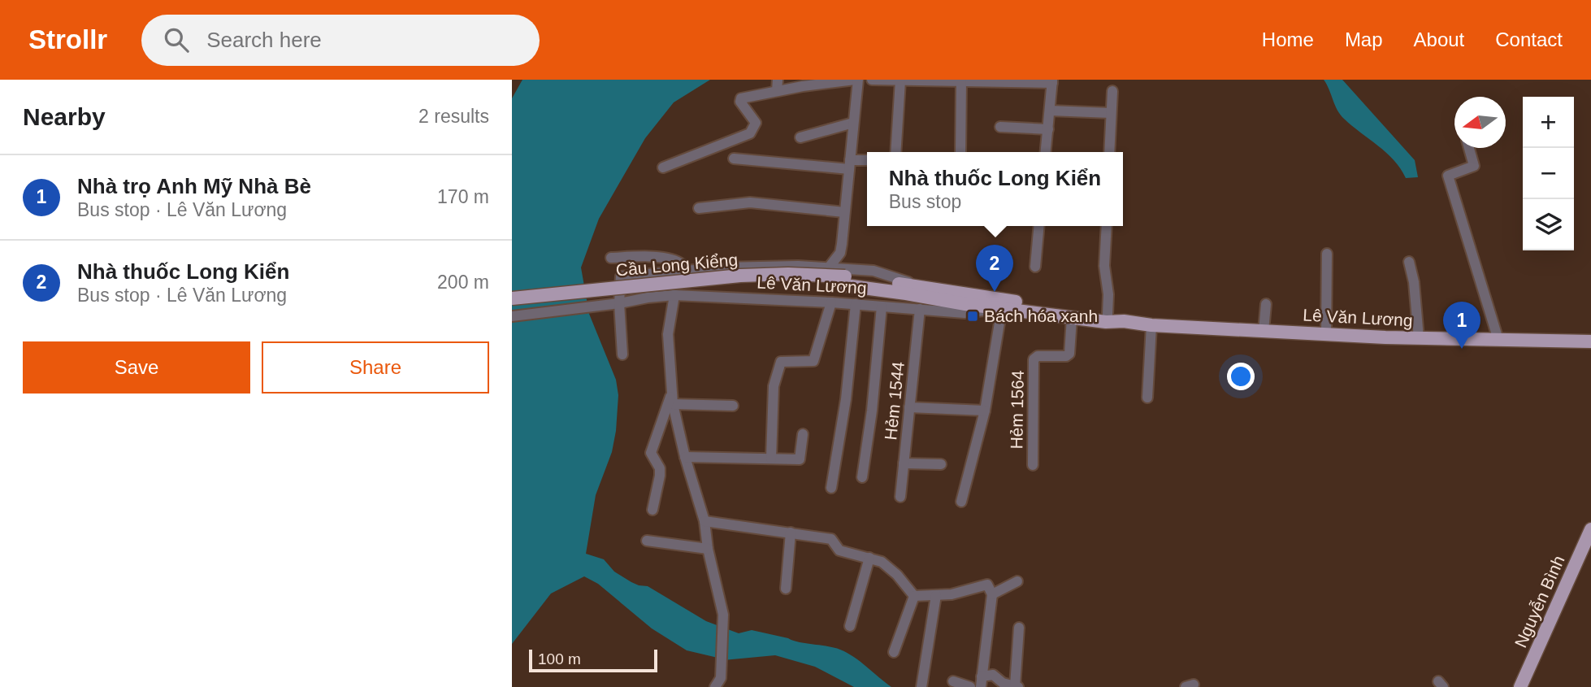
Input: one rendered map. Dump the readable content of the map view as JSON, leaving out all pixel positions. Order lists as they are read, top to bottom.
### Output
{
  "streets": {
    "main road": ["Cầu Long Kiểng", "Lê Văn Lương", "Nguyễn Bình"],
    "street": ["Hẻm 1544", "Hẻm 1564"]
  },
  "crossings": [
    ["Cầu Long Kiểng", "Lê Văn Lương"],
    ["Lê Văn Lương", "Hẻm 1544"],
    ["Lê Văn Lương", "Hẻm 1564"]
  ],
  "places": {
    "transit": ["Bách hóa xanh"]
  },
  "scale_bar": "100 m",
  "north": "left",
  "page": {
    "header": "Strollr",
    "search": "Search here",
    "nav": [
      "Home",
      "Map",
      "About",
      "Contact"
    ],
    "heading": ["Nearby", "2 results"],
    "map_buttons": ["+", "−"],
    "popup": ["Nhà thuốc Long Kiển", "Bus stop"],
    "list": [
      {
        "mark": "1",
        "name": "Nhà trọ Anh Mỹ Nhà Bè",
        "note": "Bus stop · Lê Văn Lương",
        "value": "170 m"
      },
      {
        "mark": "2",
        "name": "Nhà thuốc Long Kiển",
        "note": "Bus stop · Lê Văn Lương",
        "value": "200 m"
      }
    ],
    "pins": ["2", "1"],
    "buttons": ["Save", "Share"],
    "scale": "100 m"
  }
}
